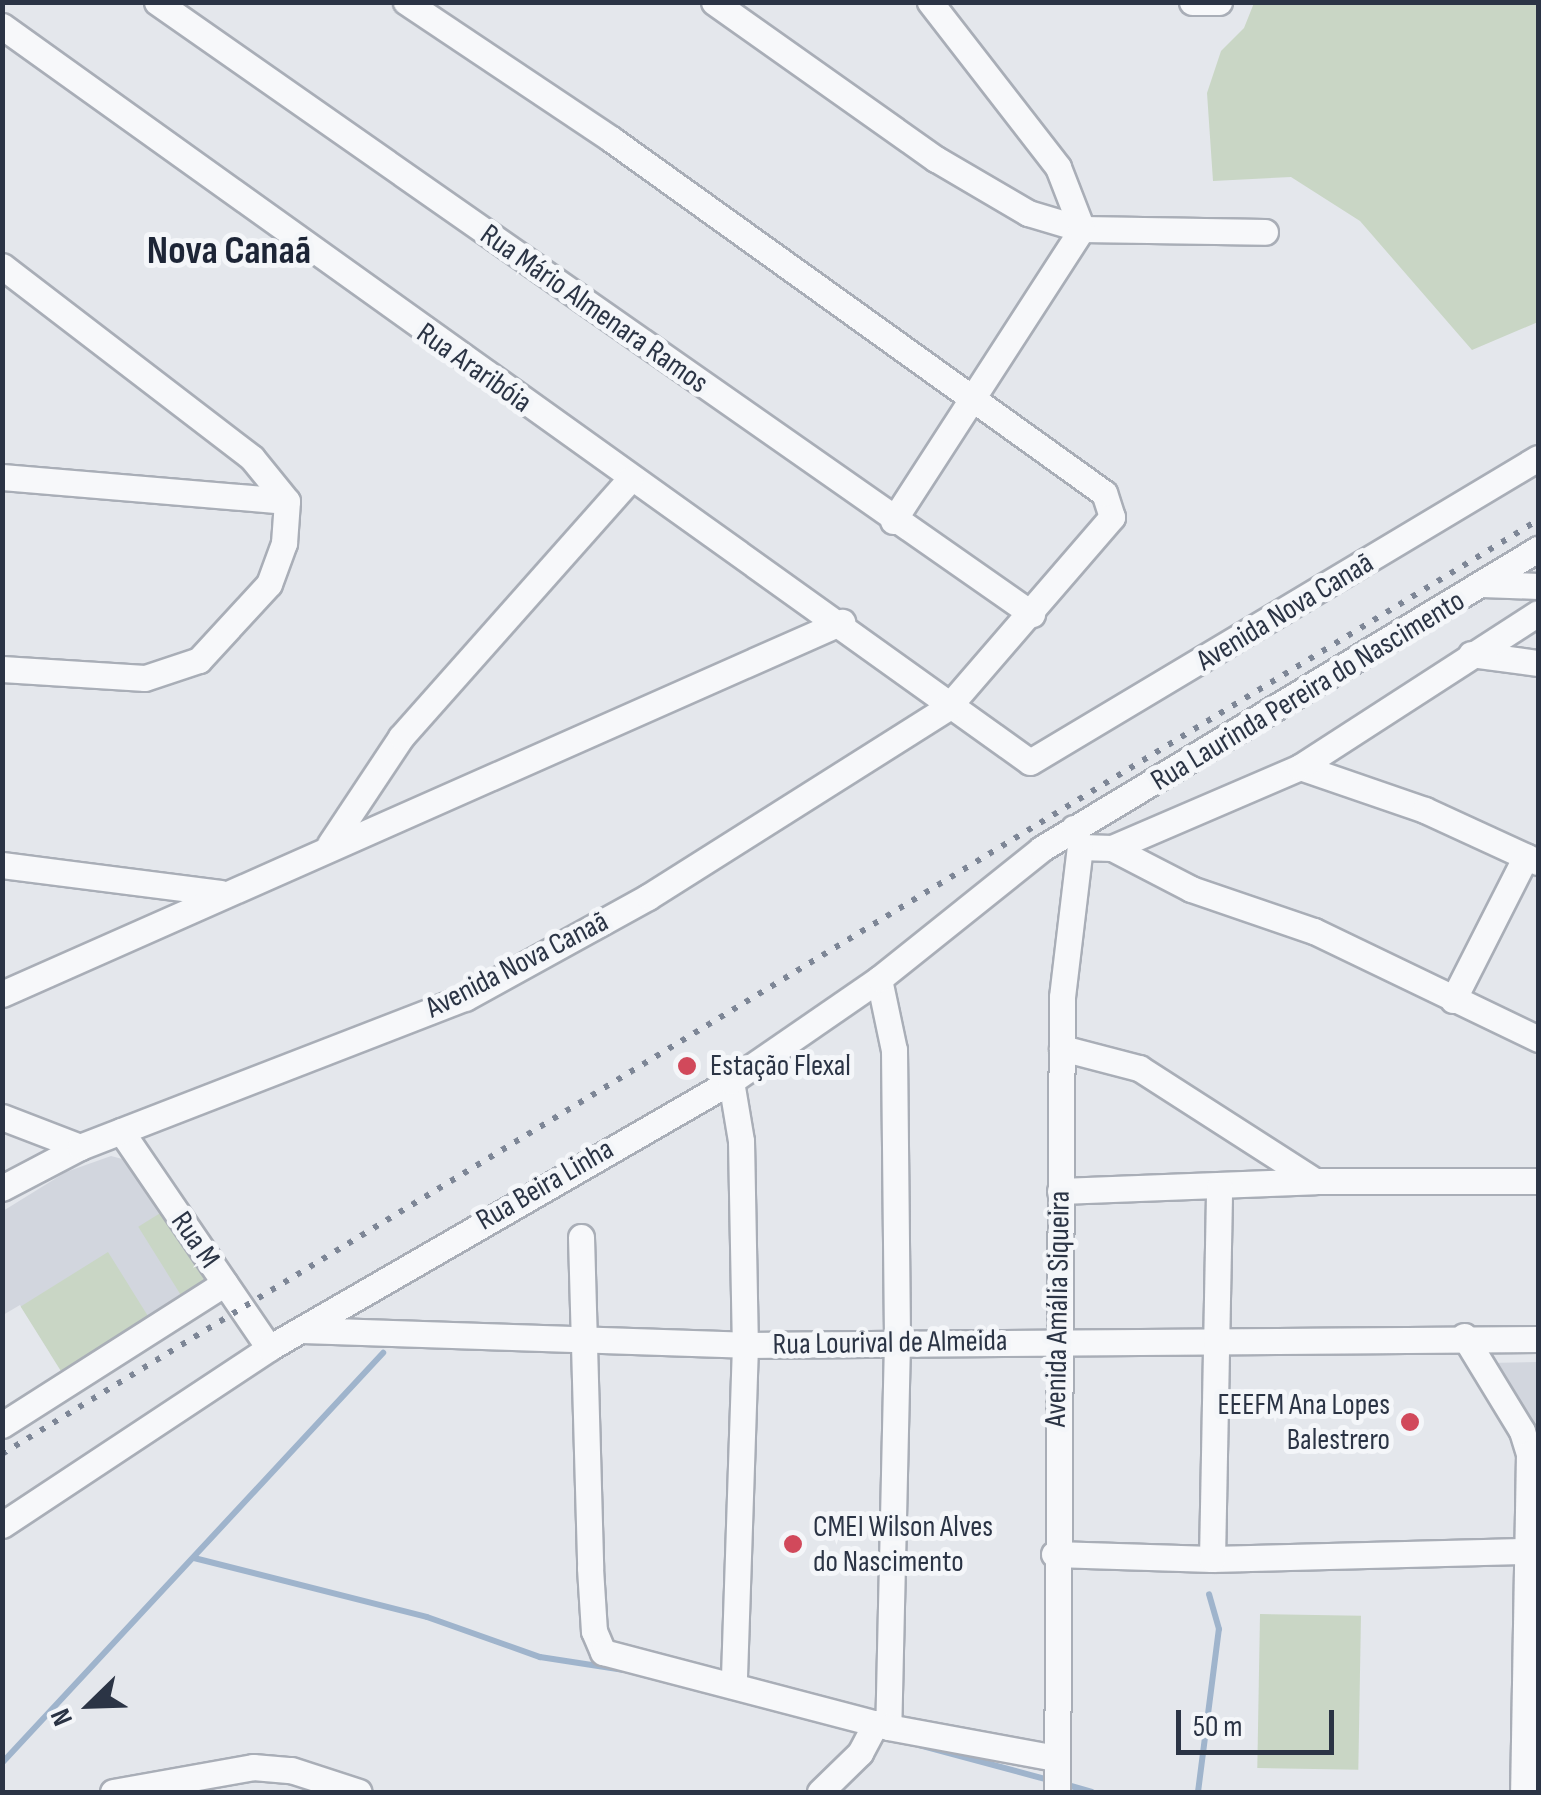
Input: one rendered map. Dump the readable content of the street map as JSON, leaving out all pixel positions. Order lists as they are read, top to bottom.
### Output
{
  "streets": {
    "street": [
      "Rua Mário Almenara Ramos",
      "Rua Araribóia",
      "Avenida Nova Canaã",
      "Rua Laurinda Pereira do Nascimento",
      "Rua Beira Linha",
      "Rua M",
      "Avenida Amália Siqueira",
      "Rua Lourival de Almeida"
    ]
  },
  "crossings": [
    ["Rua Mário Almenara Ramos", "Avenida Nova Canaã"],
    ["Rua Araribóia", "Avenida Nova Canaã"],
    ["Avenida Nova Canaã", "Rua M"],
    ["Rua Laurinda Pereira do Nascimento", "Rua Beira Linha"],
    ["Rua Laurinda Pereira do Nascimento", "Avenida Amália Siqueira"],
    ["Rua Beira Linha", "Rua M"],
    ["Rua Beira Linha", "Avenida Amália Siqueira"],
    ["Rua Beira Linha", "Rua Lourival de Almeida"],
    ["Avenida Amália Siqueira", "Rua Lourival de Almeida"]
  ],
  "districts": ["Nova Canaã"],
  "places": ["Estação Flexal", "EEEFM Ana Lopes Balestrero", "CMEI Wilson Alves do Nascimento"],
  "scale_bar": "50 m",
  "north": "bottom left"
}
